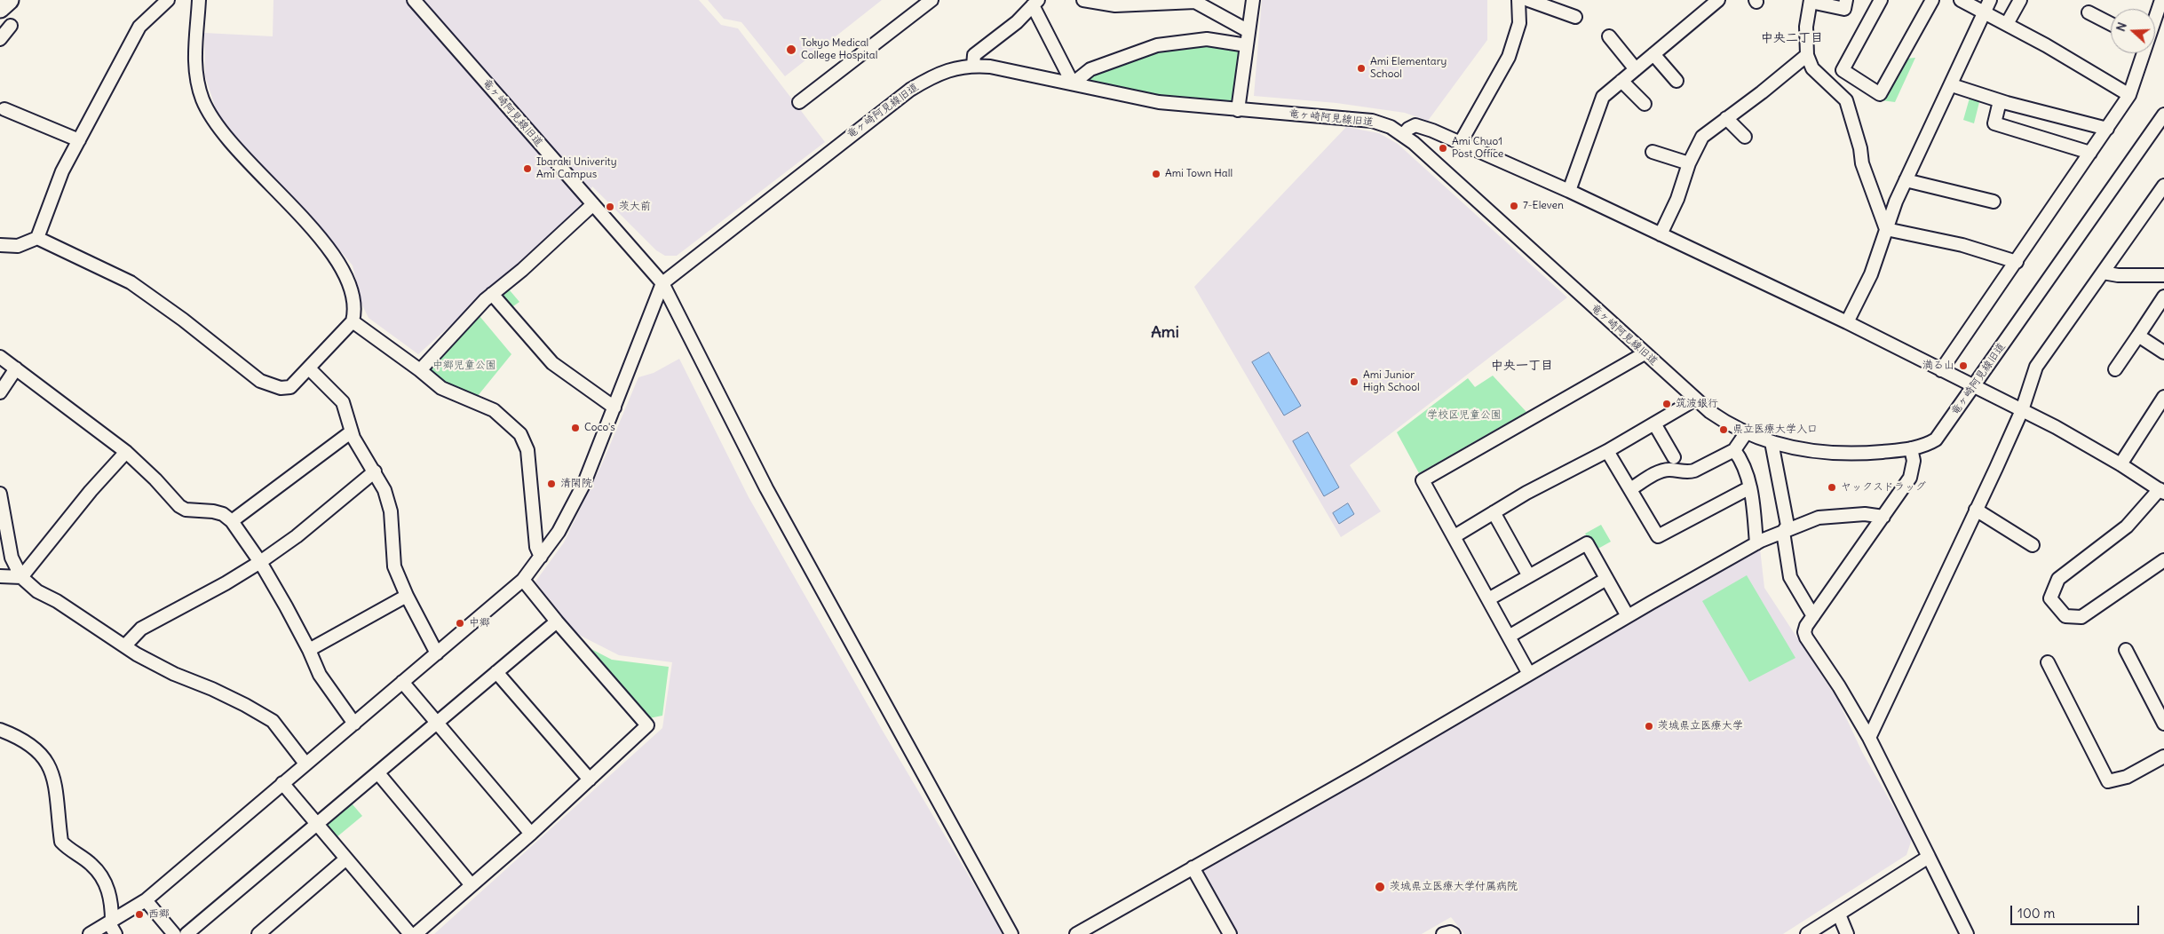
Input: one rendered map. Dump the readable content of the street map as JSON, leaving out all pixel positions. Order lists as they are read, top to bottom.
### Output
{
  "streets": {
    "street": ["竜ヶ崎阿見線旧道"]
  },
  "districts": ["中央二丁目", "Ami", "中央一丁目"],
  "parks": ["中郷児童公園", "学校区児童公園"],
  "places": [
    "Tokyo Medical College Hospital",
    "Ami Elementary School",
    "Ami Chuo1 Post Office",
    "Ibaraki Univerity Ami Campus",
    "Ami Town Hall",
    "7-Eleven",
    "茨大前",
    "満る山",
    "Ami Junior High School",
    "筑波銀行",
    "Coco's",
    "県立医療大学入口",
    "清閑院",
    "ヤックスドラッグ",
    "中郷",
    "茨城県立医療大学",
    "茨城県立医療大学付属病院",
    "西郷"
  ],
  "scale_bar": "100 m",
  "north": "left"
}
